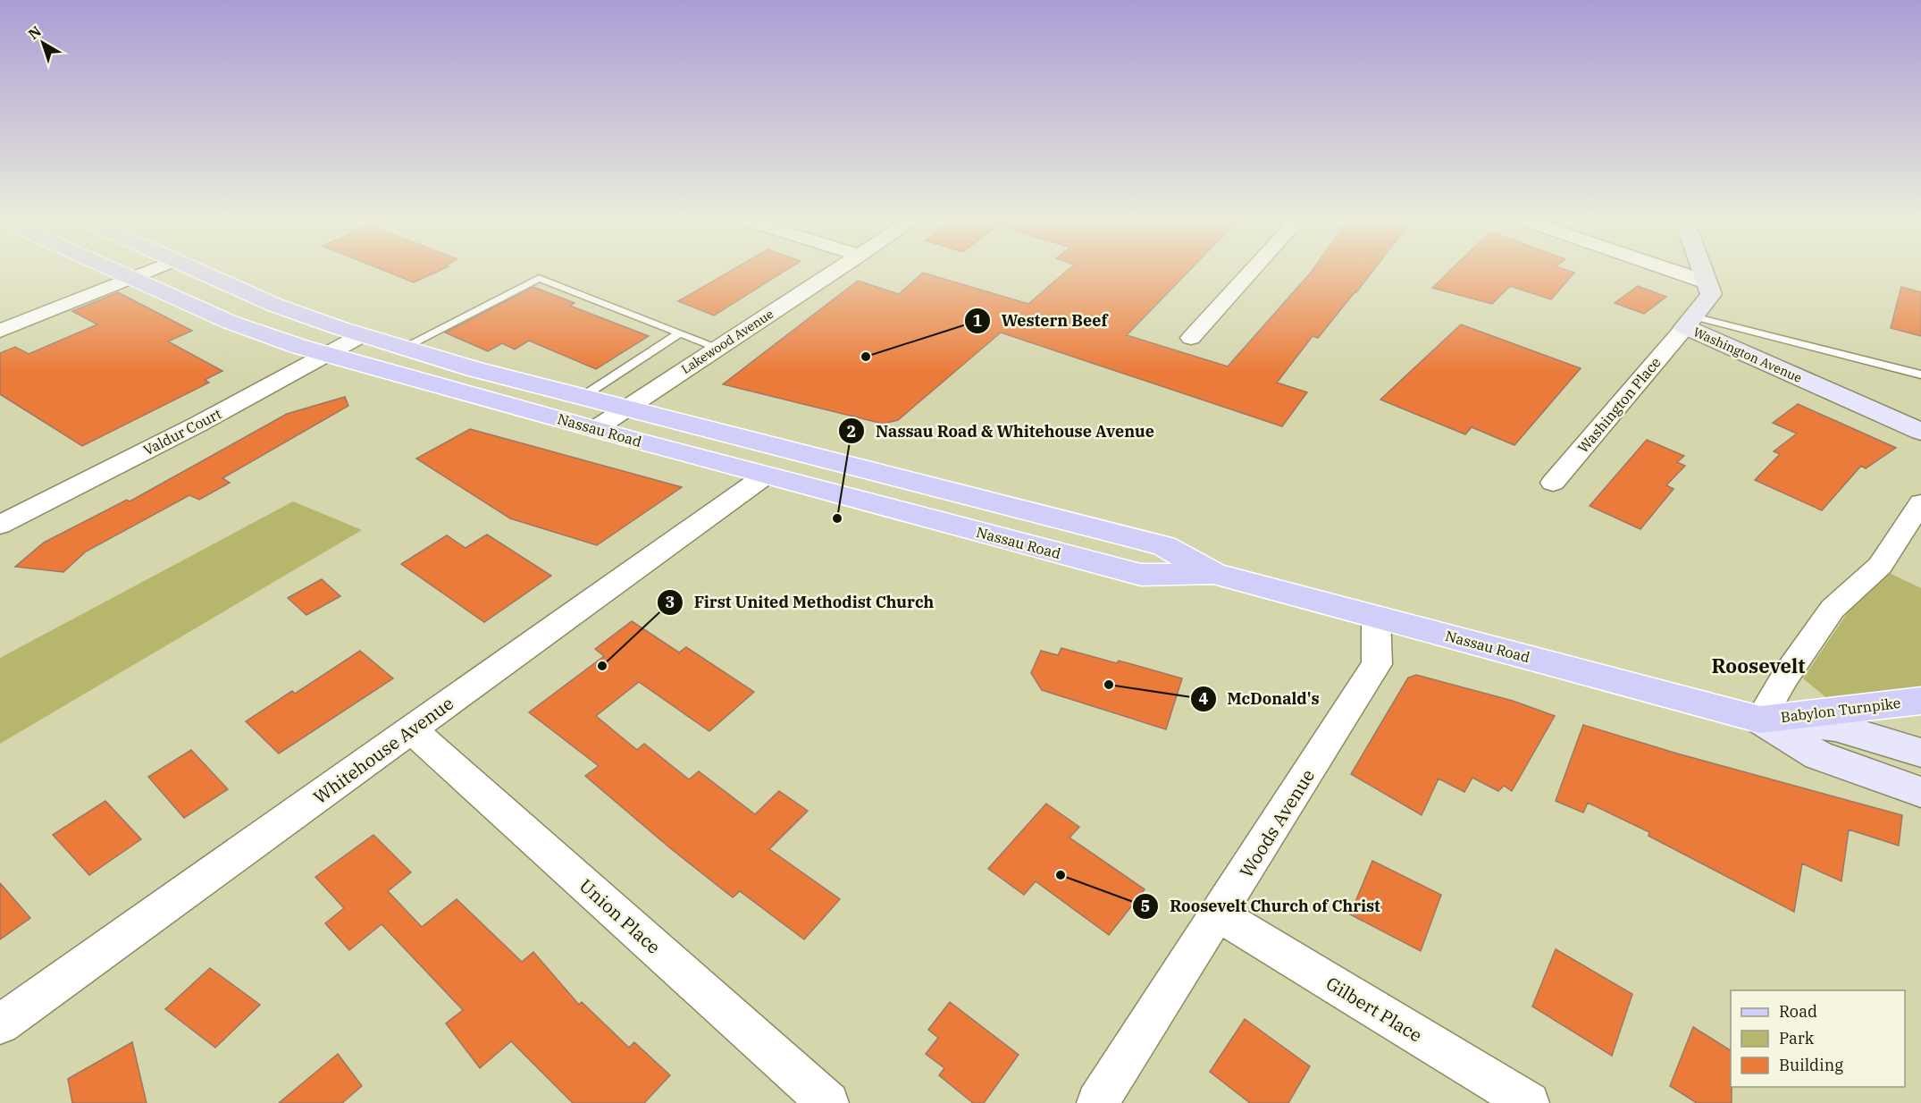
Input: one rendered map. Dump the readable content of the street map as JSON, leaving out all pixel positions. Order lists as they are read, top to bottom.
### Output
{
  "streets": {
    "main road": ["Nassau Road", "Babylon Turnpike"],
    "street": [
      "Lakewood Avenue",
      "Washington Avenue",
      "Washington Place",
      "Valdur Court",
      "Whitehouse Avenue",
      "Woods Avenue",
      "Union Place",
      "Gilbert Place"
    ]
  },
  "crossings": [
    ["Lakewood Avenue", "Nassau Road"],
    ["Washington Avenue", "Washington Place"],
    ["Nassau Road", "Valdur Court"],
    ["Nassau Road", "Babylon Turnpike"],
    ["Nassau Road", "Whitehouse Avenue"],
    ["Nassau Road", "Woods Avenue"],
    ["Whitehouse Avenue", "Union Place"],
    ["Woods Avenue", "Gilbert Place"]
  ],
  "districts": ["Roosevelt"],
  "places": [
    "Western Beef",
    "Nassau Road & Whitehouse Avenue",
    "First United Methodist Church",
    "McDonald's",
    "Roosevelt Church of Christ"
  ],
  "legend": ["Road", "Park", "Building"],
  "north": "top left"
}
